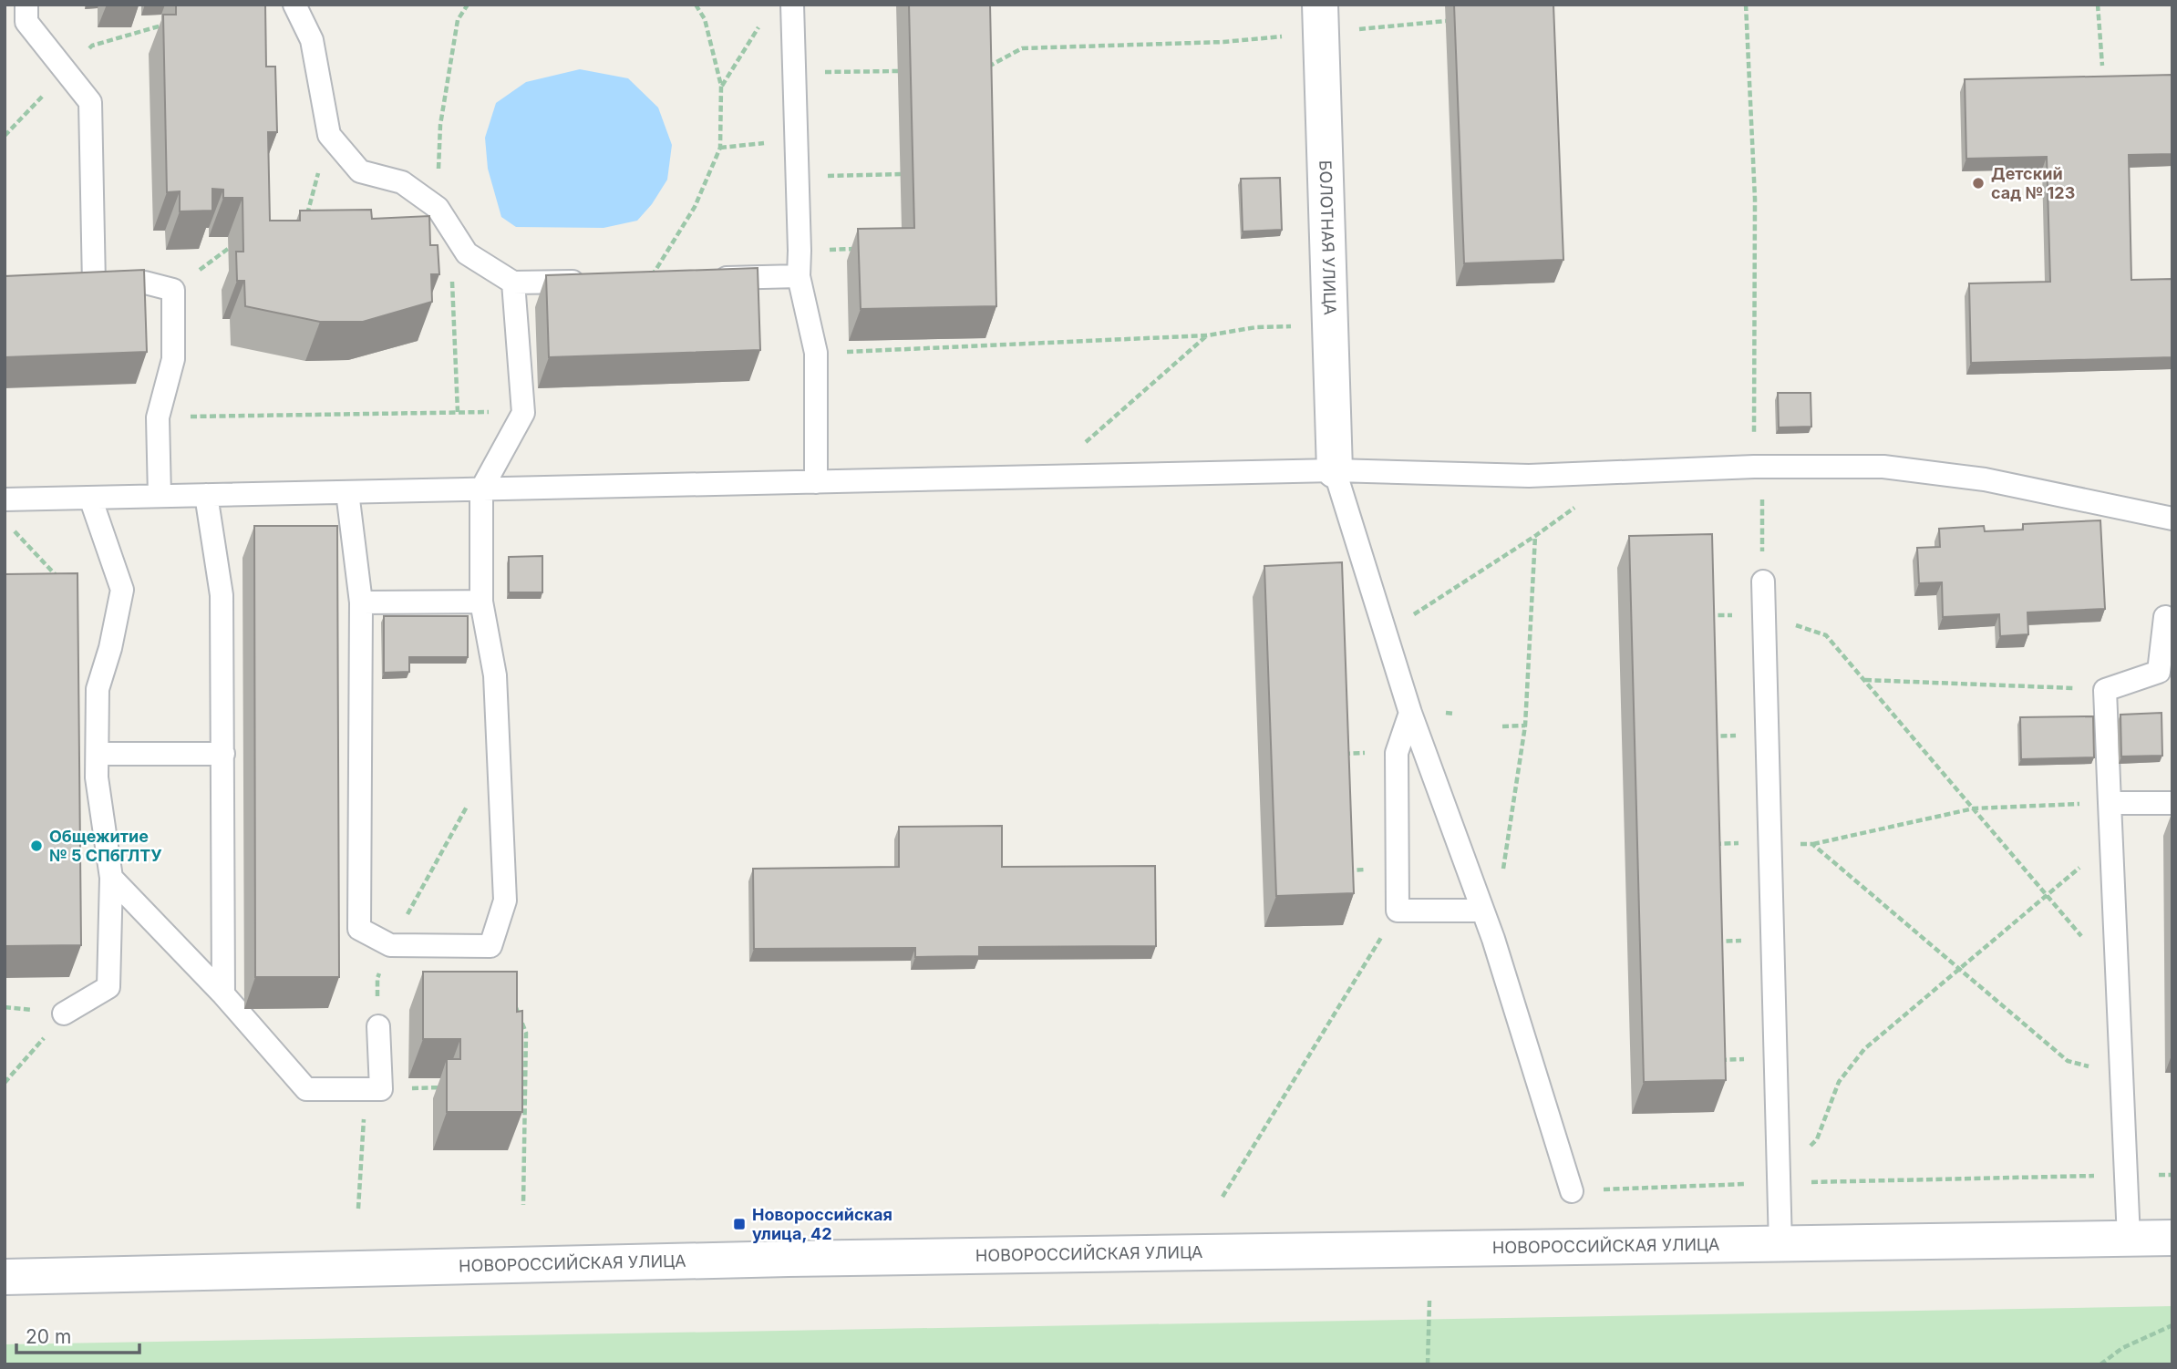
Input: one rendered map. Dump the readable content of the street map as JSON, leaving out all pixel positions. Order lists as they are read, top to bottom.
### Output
{
  "streets": {
    "main road": ["БОЛОТНАЯ УЛИЦА", "НОВОРОССИЙСКАЯ УЛИЦА"]
  },
  "places": {
    "other": ["Детский сад № 123", "Общежитие № 5 СПбГЛТУ"],
    "transit": ["Новороссийская улица, 42"]
  },
  "scale_bar": "20 m"
}
